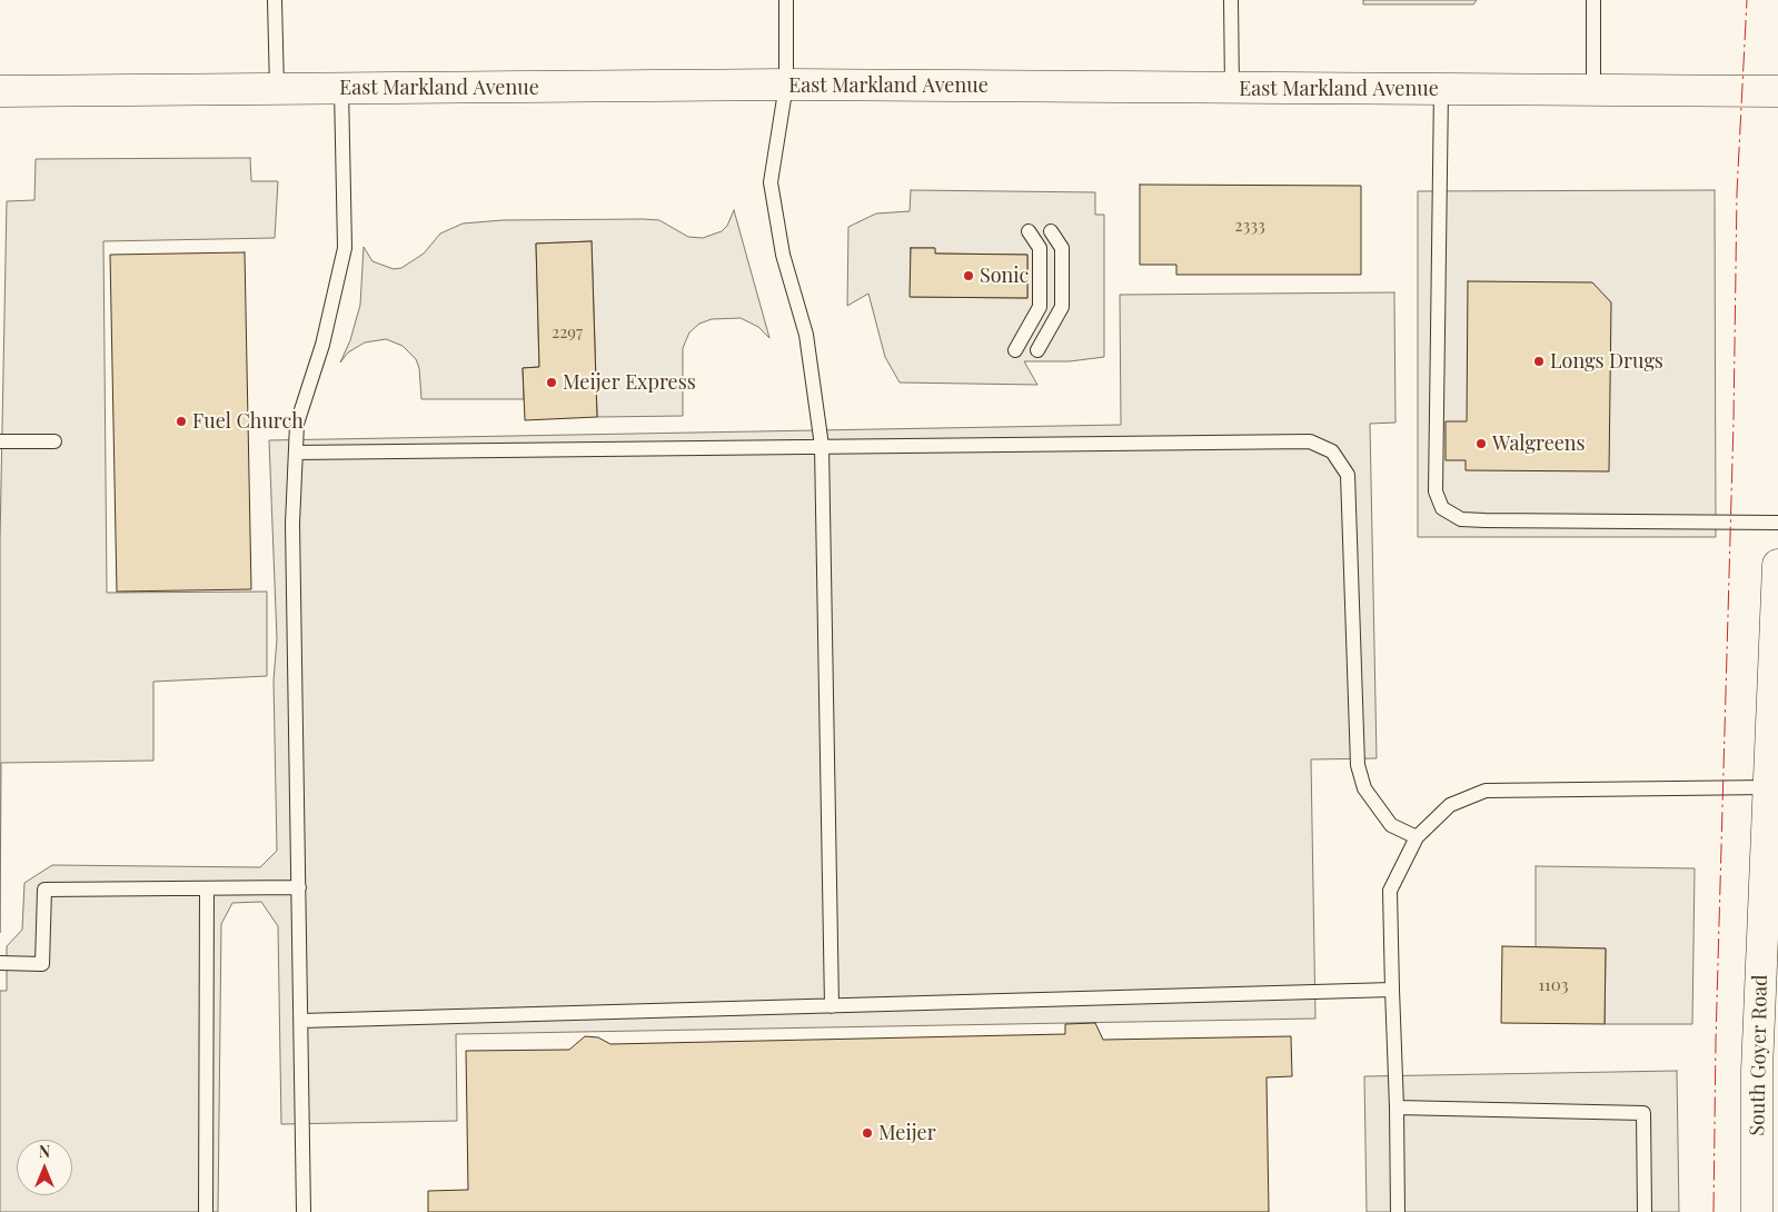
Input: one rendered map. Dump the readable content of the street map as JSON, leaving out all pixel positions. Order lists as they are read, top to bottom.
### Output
{
  "streets": {
    "main road": ["East Markland Avenue", "South Goyer Road"]
  },
  "places": [
    "Sonic",
    "Longs Drugs",
    "Meijer Express",
    "Fuel Church",
    "Walgreens",
    "Meijer"
  ],
  "house_numbers": ["2333", "2297", "1103"],
  "north": "top"
}
